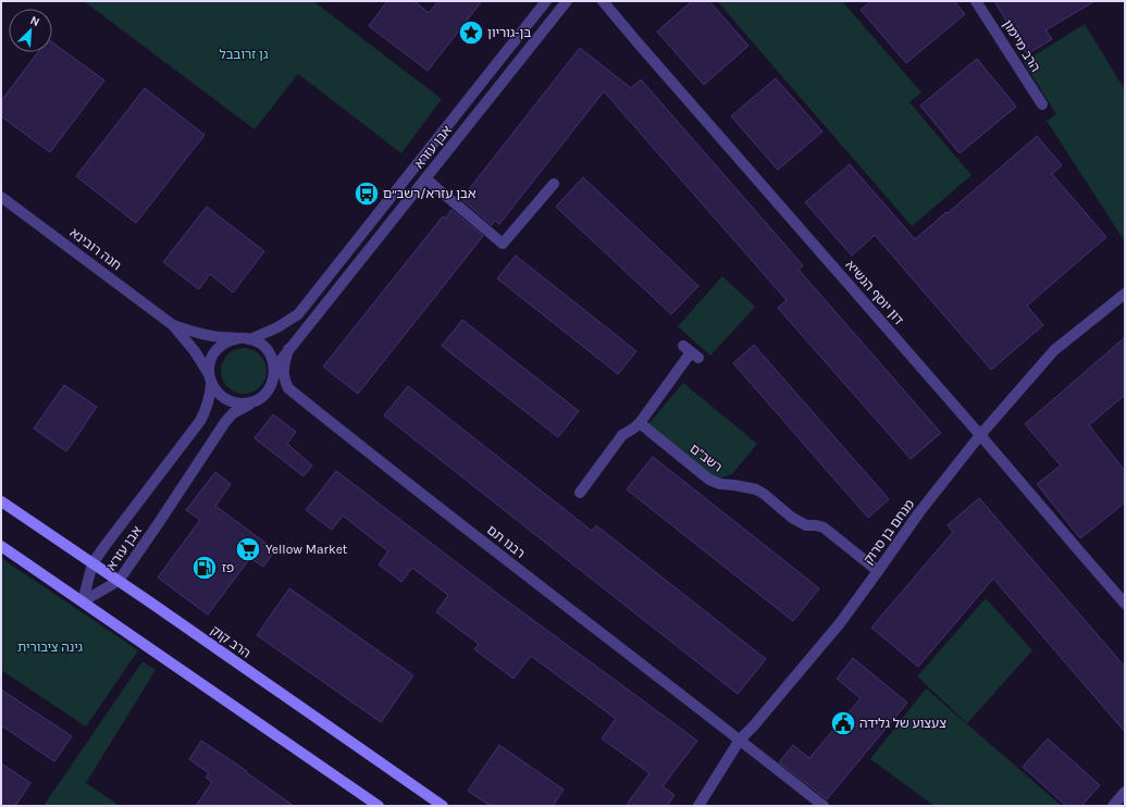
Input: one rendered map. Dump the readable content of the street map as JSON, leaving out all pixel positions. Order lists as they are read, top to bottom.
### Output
{
  "streets": {
    "main road": ["הרב קוק"],
    "street": [
      "הרב מיימון",
      "אבן עזרא",
      "חנה רובינא",
      "דון יוסף הנשיא",
      "רשב\"ם",
      "מנחם בן סרוק",
      "רבנו תם"
    ]
  },
  "crossings": [
    ["אבן עזרא", "חנה רובינא"],
    ["אבן עזרא", "רבנו תם"],
    ["אבן עזרא", "הרב קוק"],
    ["דון יוסף הנשיא", "מנחם בן סרוק"],
    ["רשב\"ם", "מנחם בן סרוק"],
    ["מנחם בן סרוק", "רבנו תם"]
  ],
  "parks": ["גן זרובבל", "גינה ציבורית"],
  "places": {
    "place": ["בן-גוריון"],
    "bus stop": ["אבן עזרא/רשב״ם"],
    "supermarket": ["Yellow Market"],
    "fuel station": ["פז"],
    "public building": ["צעצוע של גלידה"]
  },
  "north": "top right"
}
